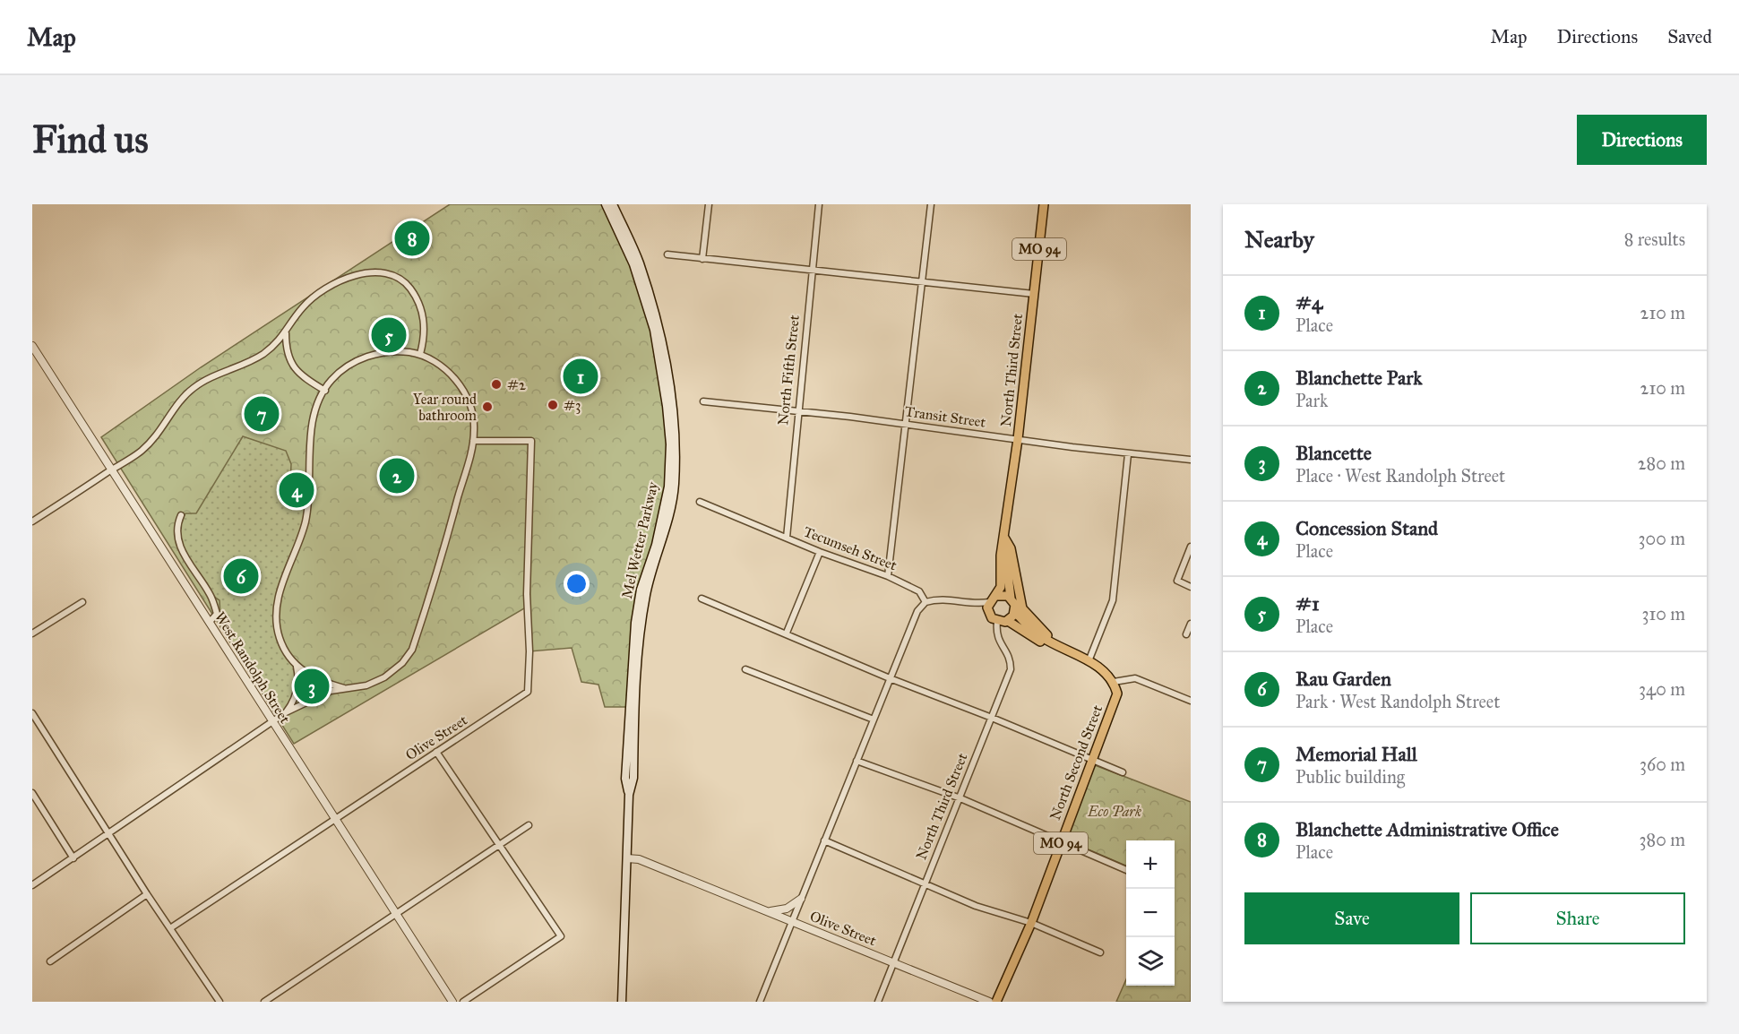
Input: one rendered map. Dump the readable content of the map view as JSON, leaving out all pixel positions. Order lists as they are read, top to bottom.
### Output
{
  "streets": {
    "main road": [
      "MO 94",
      "North Third Street",
      "Mel Wetter Parkway",
      "North Second Street"
    ],
    "street": [
      "North Fifth Street",
      "Transit Street",
      "Tecumseh Street",
      "West Randolph Street",
      "Olive Street"
    ]
  },
  "crossings": [
    ["North Fifth Street", "Transit Street"],
    ["North Fifth Street", "Tecumseh Street"],
    ["North Third Street", "Transit Street"],
    ["North Third Street", "Olive Street"],
    ["Mel Wetter Parkway", "Olive Street"],
    ["West Randolph Street", "Olive Street"]
  ],
  "parks": ["Eco Park"],
  "places": ["#2", "#3", "Year round bathroom"],
  "page": {
    "header": "Map",
    "nav": ["Map", "Directions", "Saved"],
    "buttons": [
      "Directions",
      ["Save", "Share"]
    ],
    "title": "Find us",
    "heading": ["Nearby", "8 results"],
    "pins": [
      "8",
      "5",
      "1",
      "7",
      "2",
      "4",
      "6",
      "3"
    ],
    "list": [
      {
        "mark": "1",
        "name": "#4",
        "note": "Place",
        "value": "210 m"
      },
      {
        "mark": "2",
        "name": "Blanchette Park",
        "note": "Park",
        "value": "210 m"
      },
      {
        "mark": "3",
        "name": "Blancette",
        "note": "Place · West Randolph Street",
        "value": "280 m"
      },
      {
        "mark": "4",
        "name": "Concession Stand",
        "note": "Place",
        "value": "300 m"
      },
      {
        "mark": "5",
        "name": "#1",
        "note": "Place",
        "value": "310 m"
      },
      {
        "mark": "6",
        "name": "Rau Garden",
        "note": "Park · West Randolph Street",
        "value": "340 m"
      },
      {
        "mark": "7",
        "name": "Memorial Hall",
        "note": "Public building",
        "value": "360 m"
      },
      {
        "mark": "8",
        "name": "Blanchette Administrative Office",
        "note": "Place",
        "value": "380 m"
      }
    ],
    "map_buttons": ["+", "−"]
  }
}
